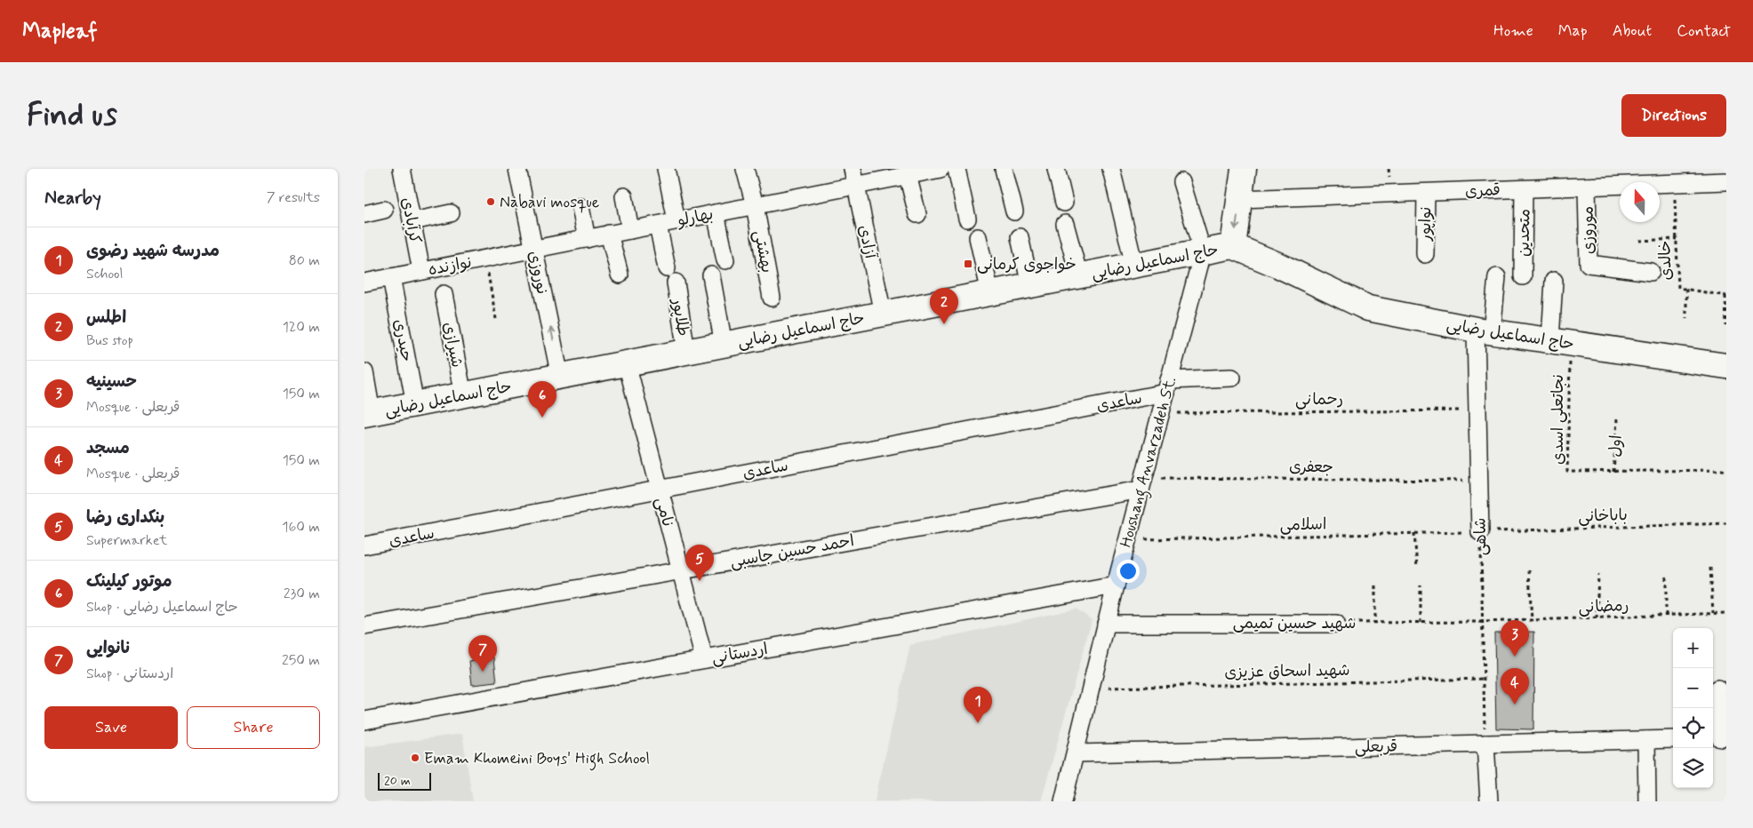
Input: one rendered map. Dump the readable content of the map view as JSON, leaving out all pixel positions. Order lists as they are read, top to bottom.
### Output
{
  "streets": {
    "main road": ["حاج اسماعیل رضایی"],
    "street": [
      "قمری",
      "بهارلو",
      "کرآبادی",
      "نواپور",
      "موروزی",
      "متحدین",
      "آزادی",
      "بهشتی",
      "نوازنده",
      "نوروزی",
      "طلاپور",
      "حیدری",
      "شیرازی",
      "ساعدی",
      "Houshang Anvarzadeh St.",
      "نامی",
      "شاهی",
      "احمد حسین جاسبی",
      "شهید حسین تمیمی",
      "اردستانی",
      "قربعلی"
    ],
    "path": [
      "خالدی",
      "رحمانی",
      "نجاتعلی اسدی",
      "اول",
      "جعفری",
      "باباخانی",
      "اسلامی",
      "رمضانی",
      "شهید اسحاق عزیزی"
    ]
  },
  "crossings": [
    ["قمری", "نواپور"],
    ["قمری", "موروزی"],
    ["قمری", "متحدین"],
    ["قمری", "خالدی"],
    ["بهارلو", "آزادی"],
    ["بهارلو", "بهشتی"],
    ["بهارلو", "نوازنده"],
    ["بهارلو", "نوروزی"],
    ["کرآبادی", "نوازنده"],
    ["آزادی", "حاج اسماعیل رضایی"],
    ["حاج اسماعیل رضایی", "نوروزی"],
    ["حاج اسماعیل رضایی", "طلاپور"],
    ["حاج اسماعیل رضایی", "حیدری"],
    ["حاج اسماعیل رضایی", "شیرازی"],
    ["حاج اسماعیل رضایی", "نجاتعلی اسدی"],
    ["حاج اسماعیل رضایی", "Houshang Anvarzadeh St."],
    ["حاج اسماعیل رضایی", "نامی"],
    ["حاج اسماعیل رضایی", "شاهی"],
    ["نوازنده", "نوروزی"],
    ["نوازنده", "حیدری"],
    ["رحمانی", "Houshang Anvarzadeh St."],
    ["رحمانی", "شاهی"],
    ["ساعدی", "Houshang Anvarzadeh St."],
    ["ساعدی", "نامی"],
    ["نجاتعلی اسدی", "اول"],
    ["Houshang Anvarzadeh St.", "جعفری"],
    ["Houshang Anvarzadeh St.", "اسلامی"],
    ["Houshang Anvarzadeh St.", "احمد حسین جاسبی"],
    ["Houshang Anvarzadeh St.", "شهید حسین تمیمی"],
    ["Houshang Anvarzadeh St.", "اردستانی"],
    ["Houshang Anvarzadeh St.", "شهید اسحاق عزیزی"],
    ["Houshang Anvarzadeh St.", "قربعلی"],
    ["جعفری", "شاهی"],
    ["جعفری", "احمد حسین جاسبی"],
    ["نامی", "احمد حسین جاسبی"],
    ["نامی", "اردستانی"],
    ["باباخانی", "اسلامی"],
    ["باباخانی", "شاهی"],
    ["اسلامی", "شاهی"],
    ["شاهی", "رمضانی"],
    ["شاهی", "شهید حسین تمیمی"],
    ["شاهی", "شهید اسحاق عزیزی"],
    ["شاهی", "قربعلی"],
    ["رمضانی", "شهید حسین تمیمی"]
  ],
  "places": {
    "other": ["Nabavi mosque", "Emam Khomeini Boys' High School"],
    "transit": ["خواجوی کرمانی"]
  },
  "scale_bar": "20 m",
  "north": "top",
  "page": {
    "header": "Mapleaf",
    "nav": [
      "Home",
      "Map",
      "About",
      "Contact"
    ],
    "buttons": [
      "Directions",
      ["Save", "Share"]
    ],
    "title": "Find us",
    "heading": ["Nearby", "7 results"],
    "list": [
      {
        "mark": "1",
        "name": "مدرسه شهید رضوی",
        "note": "School",
        "value": "80 m"
      },
      {
        "mark": "2",
        "name": "اطلس",
        "note": "Bus stop",
        "value": "120 m"
      },
      {
        "mark": "3",
        "name": "حسینیه",
        "note": "Mosque · قربعلی",
        "value": "150 m"
      },
      {
        "mark": "4",
        "name": "مسجد",
        "note": "Mosque · قربعلی",
        "value": "150 m"
      },
      {
        "mark": "5",
        "name": "بنکداری رضا",
        "note": "Supermarket",
        "value": "160 m"
      },
      {
        "mark": "6",
        "name": "موتور کیلینک",
        "note": "Shop · حاج اسماعیل رضایی",
        "value": "230 m"
      },
      {
        "mark": "7",
        "name": "نانوایی",
        "note": "Shop · اردستانی",
        "value": "250 m"
      }
    ],
    "pins": [
      "2",
      "6",
      "5",
      "3",
      "7",
      "4",
      "1"
    ],
    "map_buttons": ["+", "−"],
    "scale": "20 m"
  }
}
